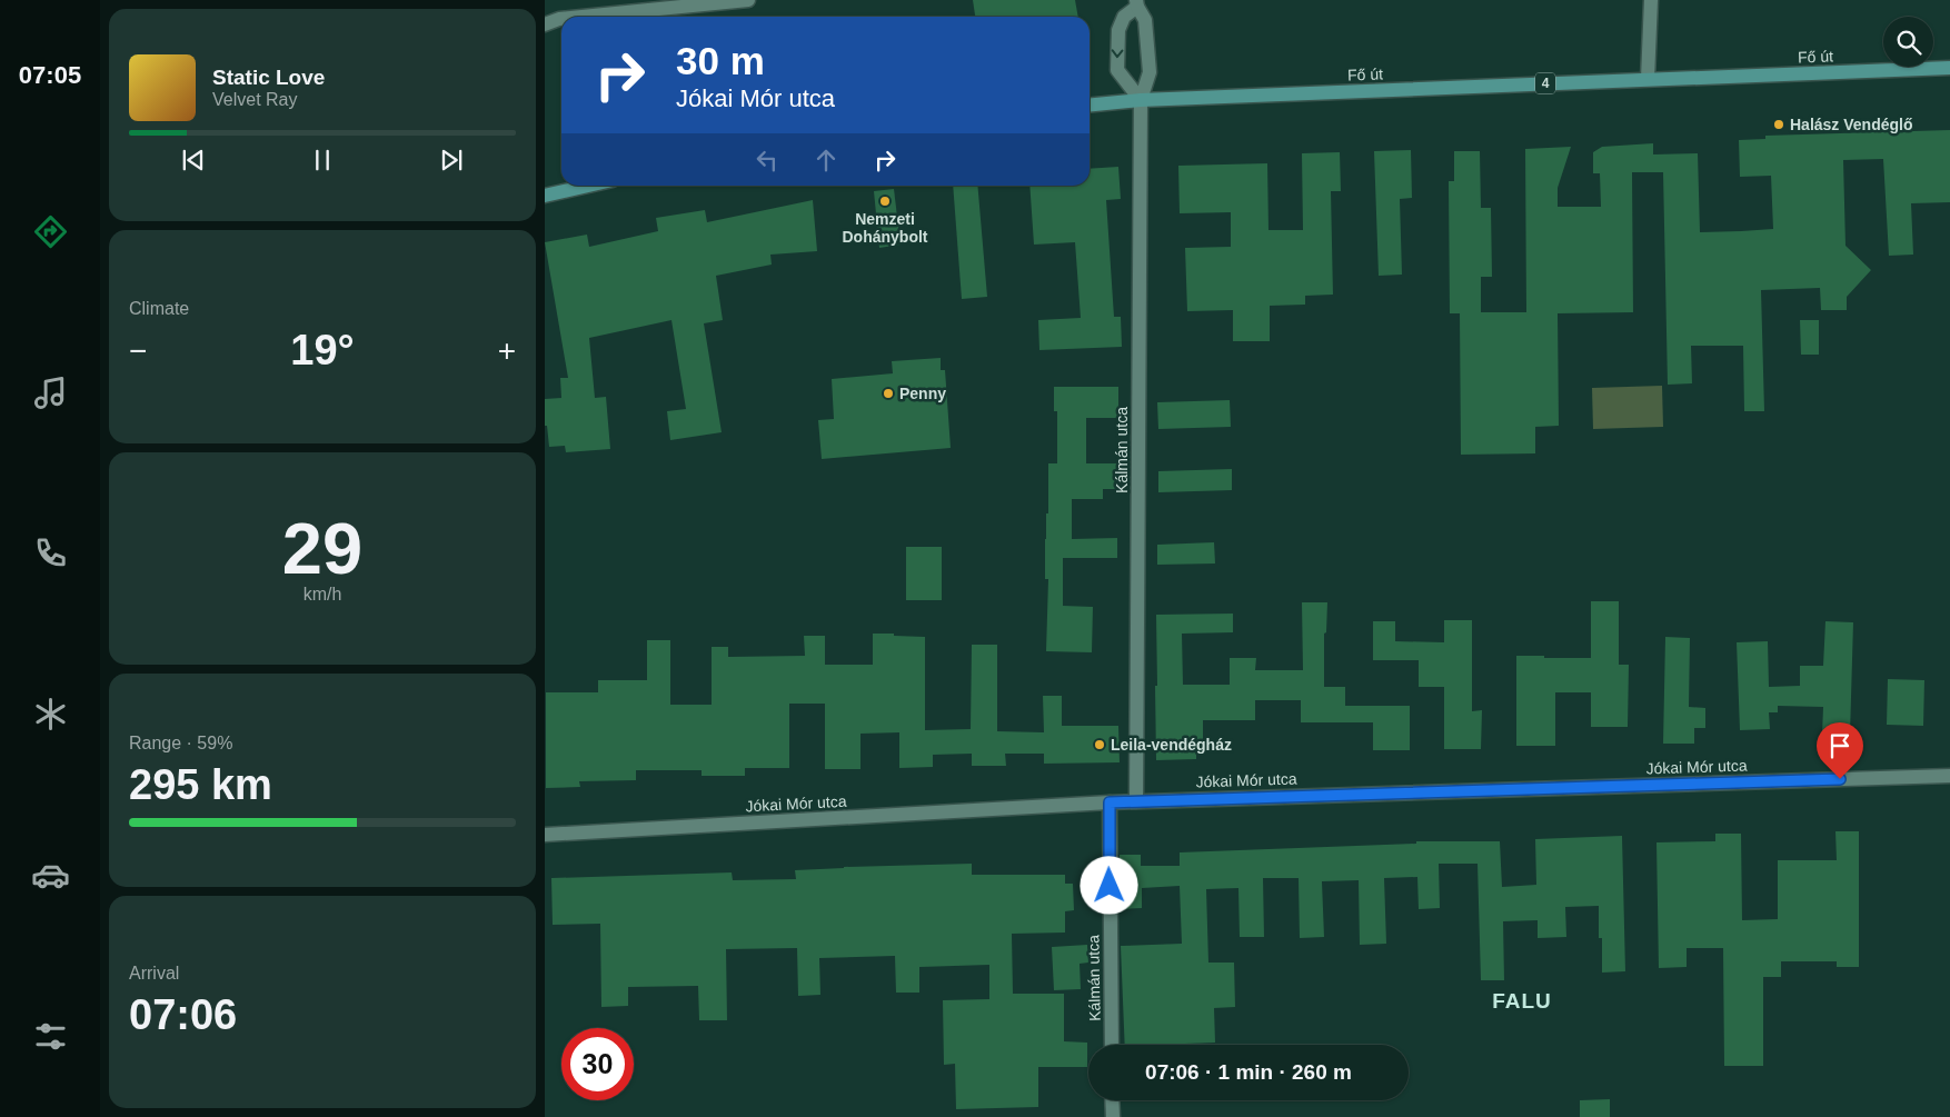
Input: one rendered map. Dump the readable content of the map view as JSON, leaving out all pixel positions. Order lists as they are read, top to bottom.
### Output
{
  "streets": {
    "main road": ["Fő út", "4"],
    "street": ["Kálmán utca", "Jókai Mór utca"]
  },
  "crossings": [
    ["Fő út", "Kálmán utca"],
    ["Kálmán utca", "Jókai Mór utca"]
  ],
  "districts": ["FALU"],
  "places": [
    "Halász Vendéglő",
    "Nemzeti Dohánybolt",
    "Penny",
    "Leila-vendégház"
  ],
  "page": {
    "tabs": "07:05",
    "turn": ["30 m", "Jókai Mór utca"],
    "song": ["Static Love", "Velvet Ray"],
    "tile": [
      "Climate",
      ["29", "km/h"],
      ["Range · 59%", "295 km"],
      ["Arrival", "07:06"]
    ],
    "heat": ["−", "19°", "+"],
    "limit": "30",
    "trip": "07:06 · 1 min · 260 m"
  }
}
